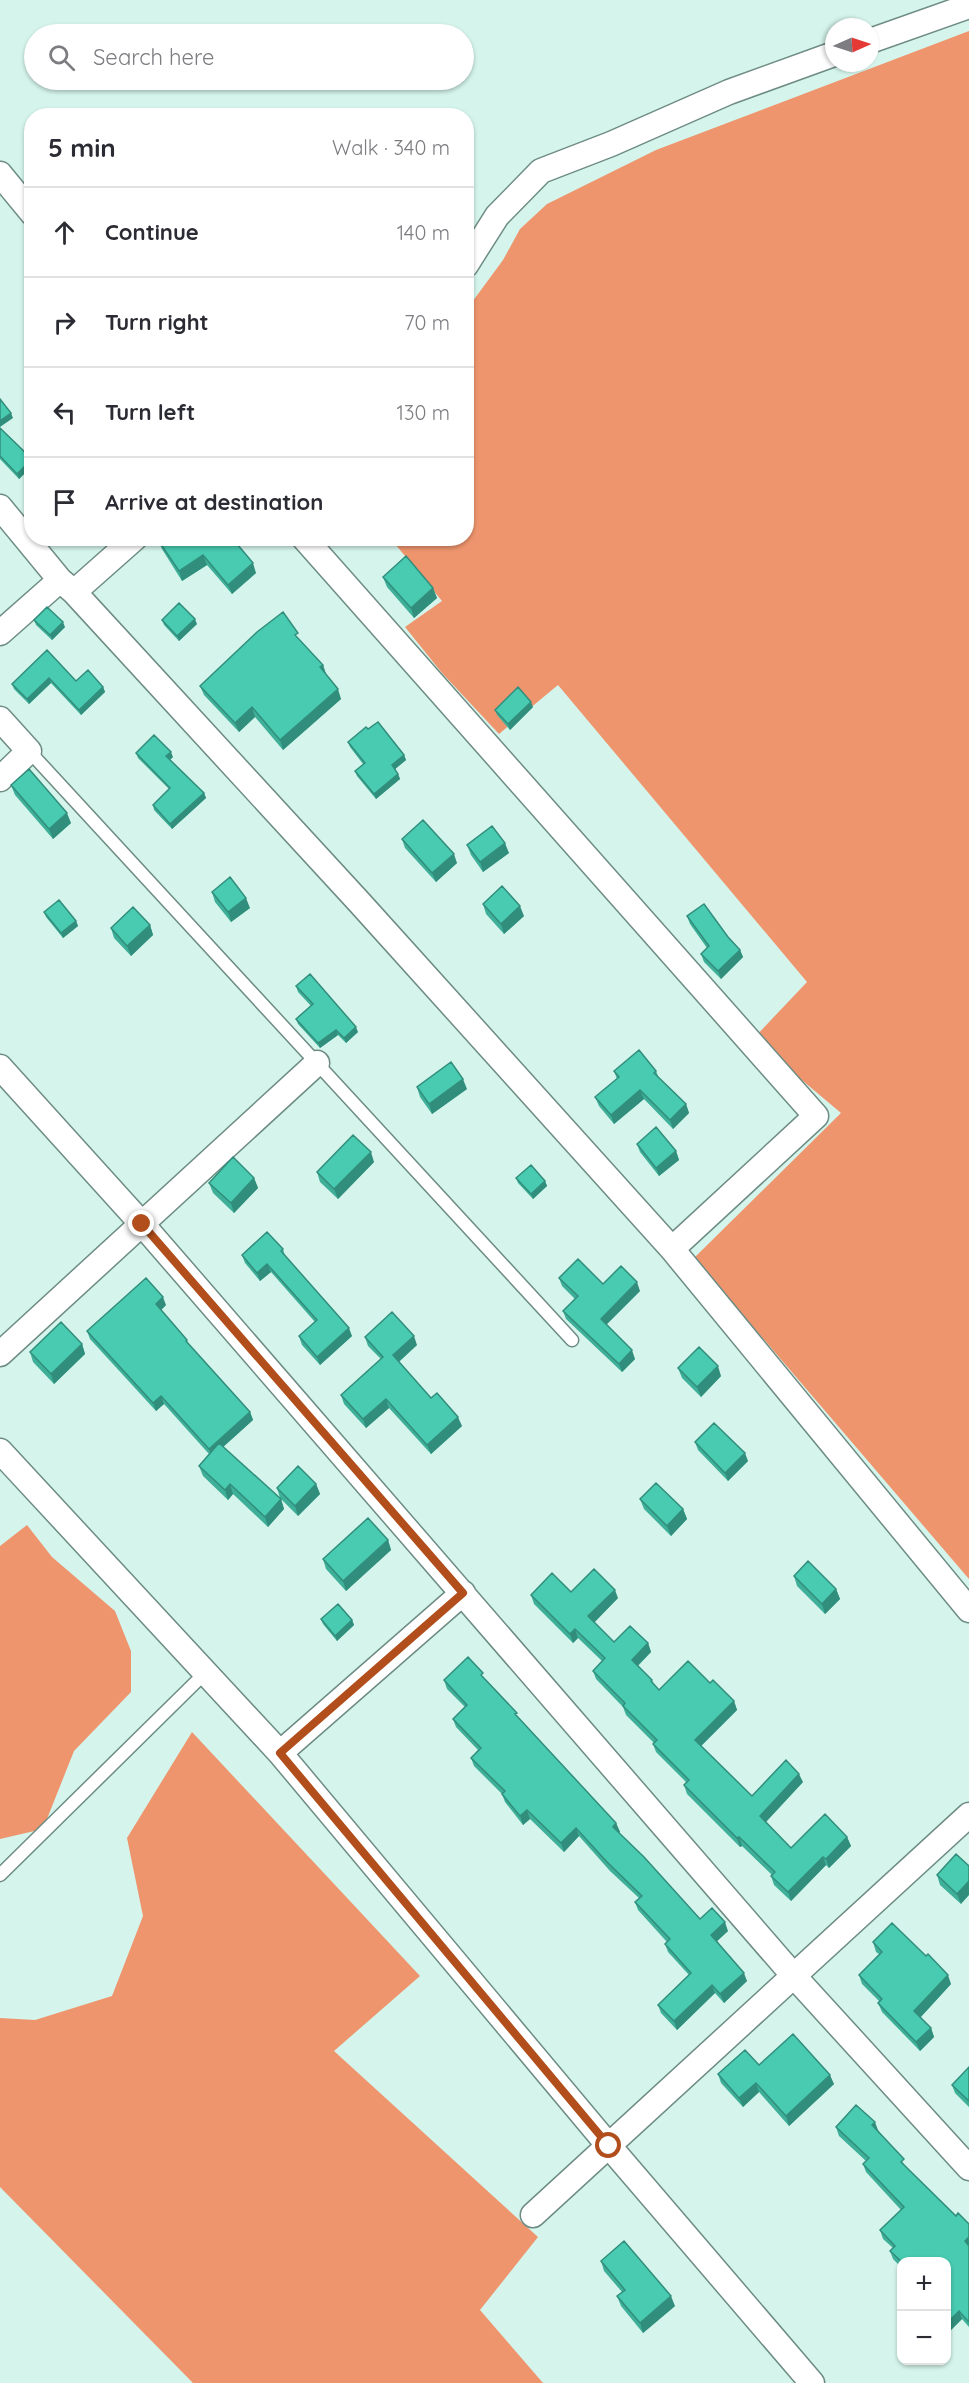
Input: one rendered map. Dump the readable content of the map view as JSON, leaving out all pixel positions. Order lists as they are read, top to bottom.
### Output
{
  "north": "right",
  "page": {
    "search": "Search here",
    "heading": ["5 min", "Walk · 340 m"],
    "list": [
      ["Continue", "140 m"],
      ["Turn right", "70 m"],
      ["Turn left", "130 m"],
      "Arrive at destination"
    ],
    "map_buttons": ["+", "−"]
  }
}
